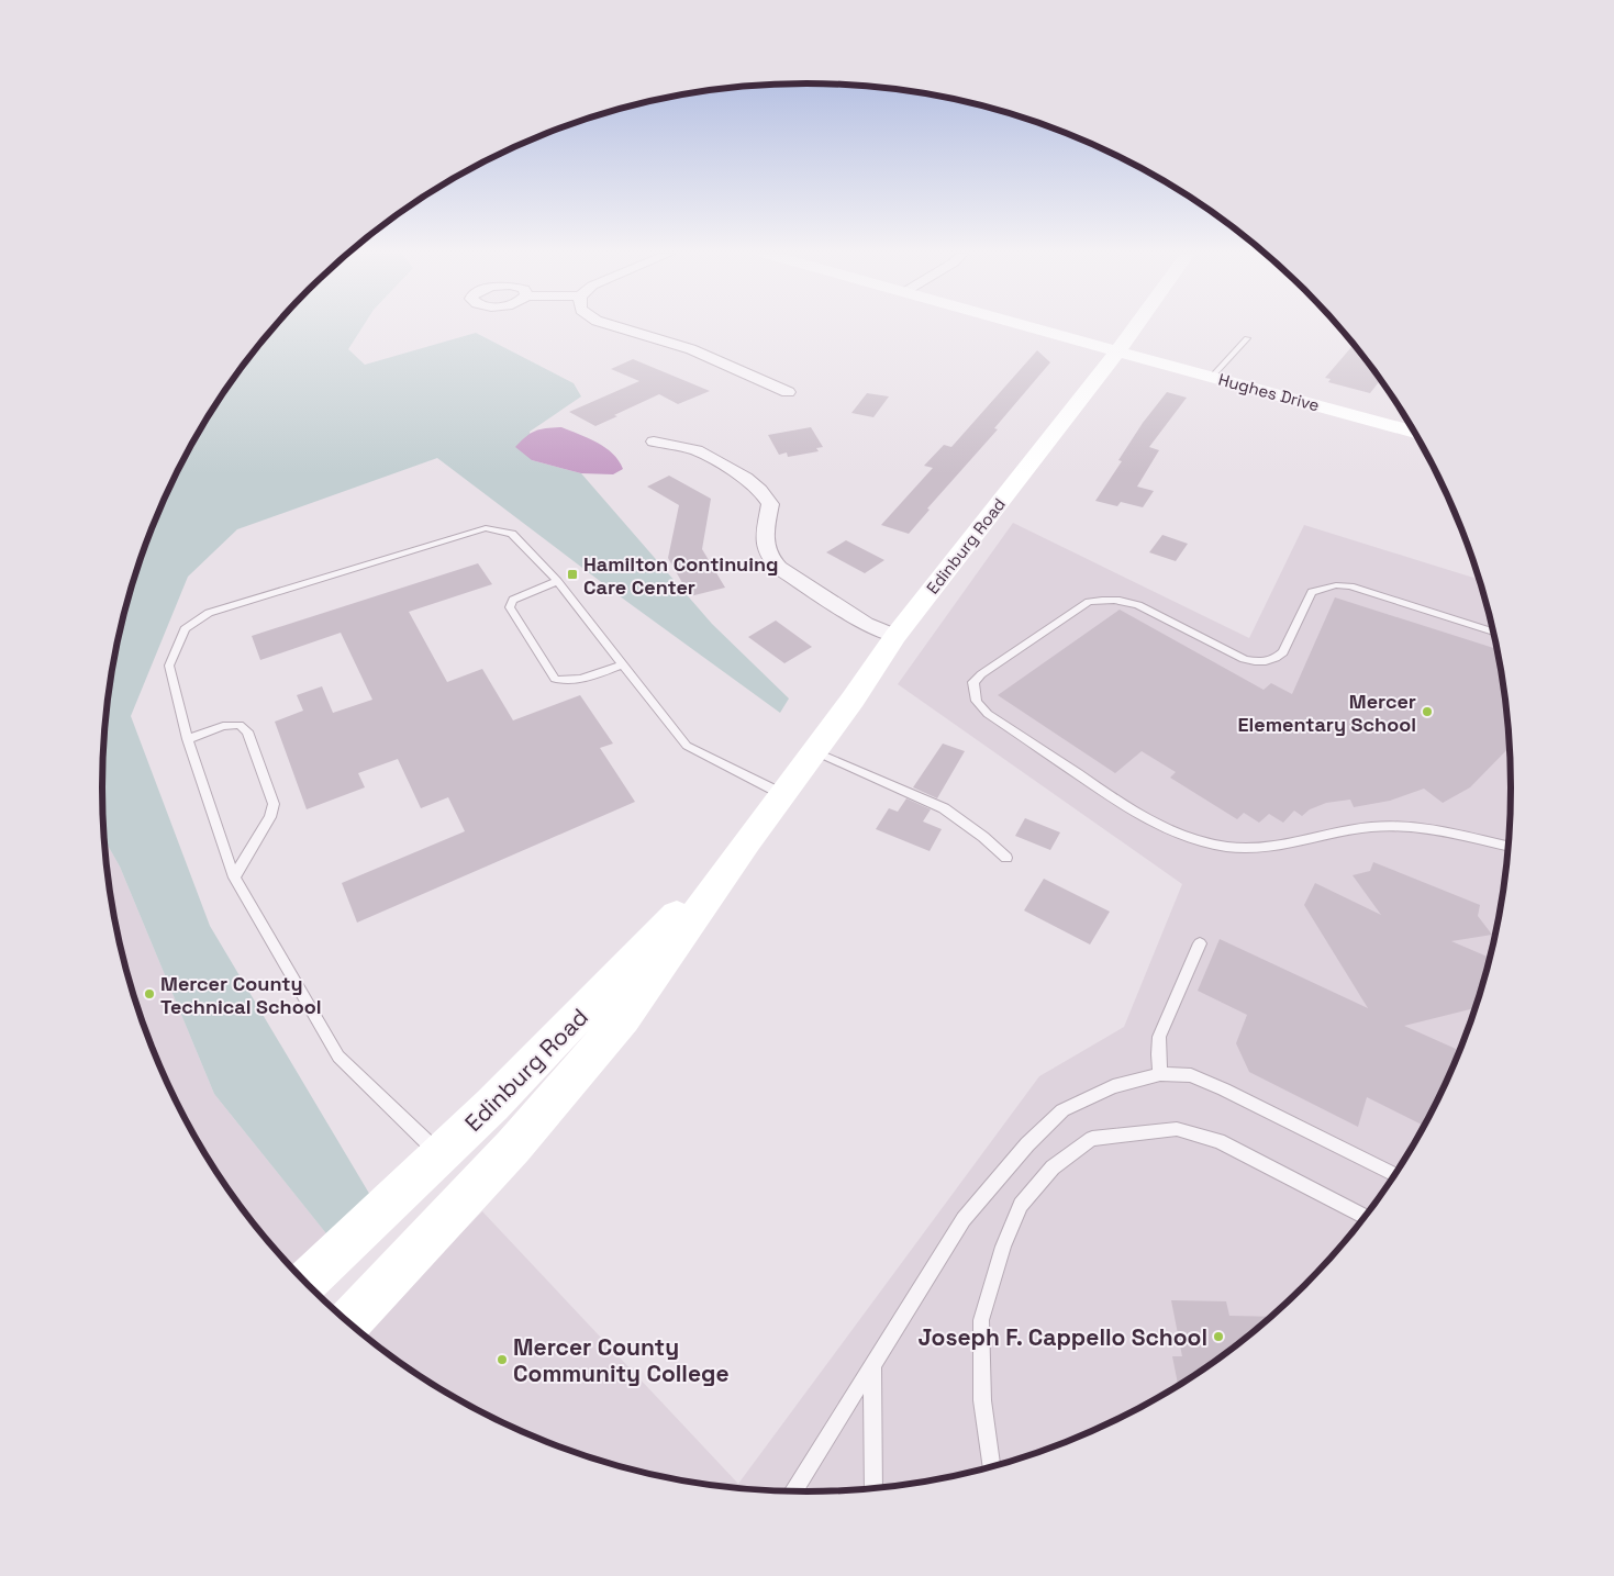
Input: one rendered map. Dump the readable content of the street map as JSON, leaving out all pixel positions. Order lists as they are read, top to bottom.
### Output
{
  "streets": {
    "main road": ["Hughes Drive", "Edinburg Road"]
  },
  "crossings": [
    ["Hughes Drive", "Edinburg Road"]
  ],
  "places": {
    "transit": ["Hamilton Continuing Care Center"],
    "other": [
      "Mercer Elementary School",
      "Mercer County Technical School",
      "Joseph F. Cappello School",
      "Mercer County Community College"
    ]
  }
}
